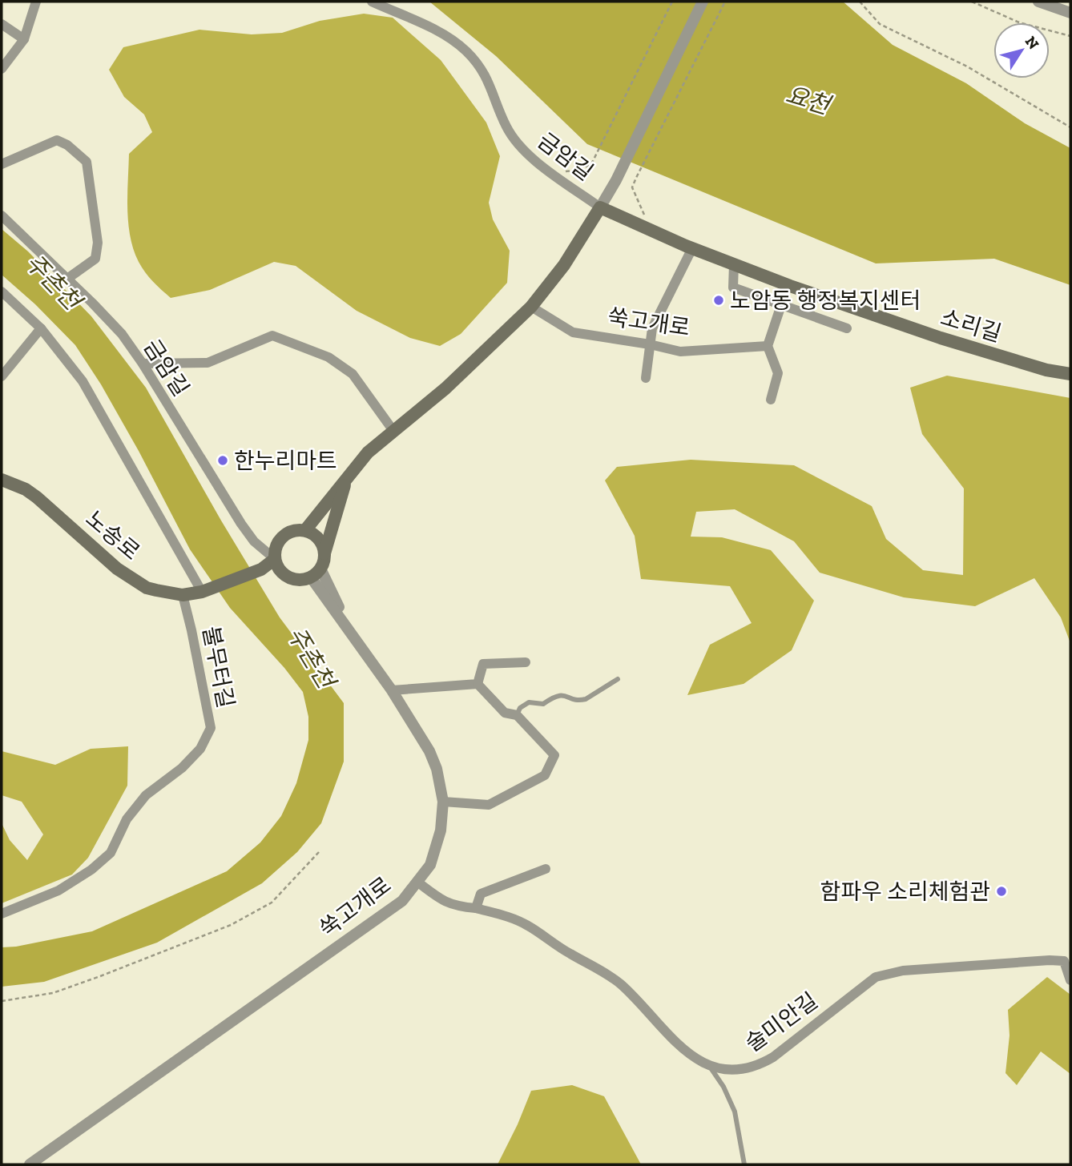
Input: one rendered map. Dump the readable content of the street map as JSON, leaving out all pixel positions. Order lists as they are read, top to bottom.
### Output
{
  "streets": {
    "main road": ["소리길", "노송로"],
    "street": [
      "금암길",
      "쑥고개로",
      "불무터길",
      "술미안길"
    ]
  },
  "crossings": [
    ["금암길", "쑥고개로"],
    ["금암길", "소리길"],
    ["금암길", "노송로"],
    ["쑥고개로", "노송로"],
    ["쑥고개로", "술미안길"],
    ["노송로", "불무터길"]
  ],
  "water": ["요천", "주촌천"],
  "places": ["노암동 행정복지센터", "한누리마트", "함파우 소리체험관"],
  "north": "top right"
}
